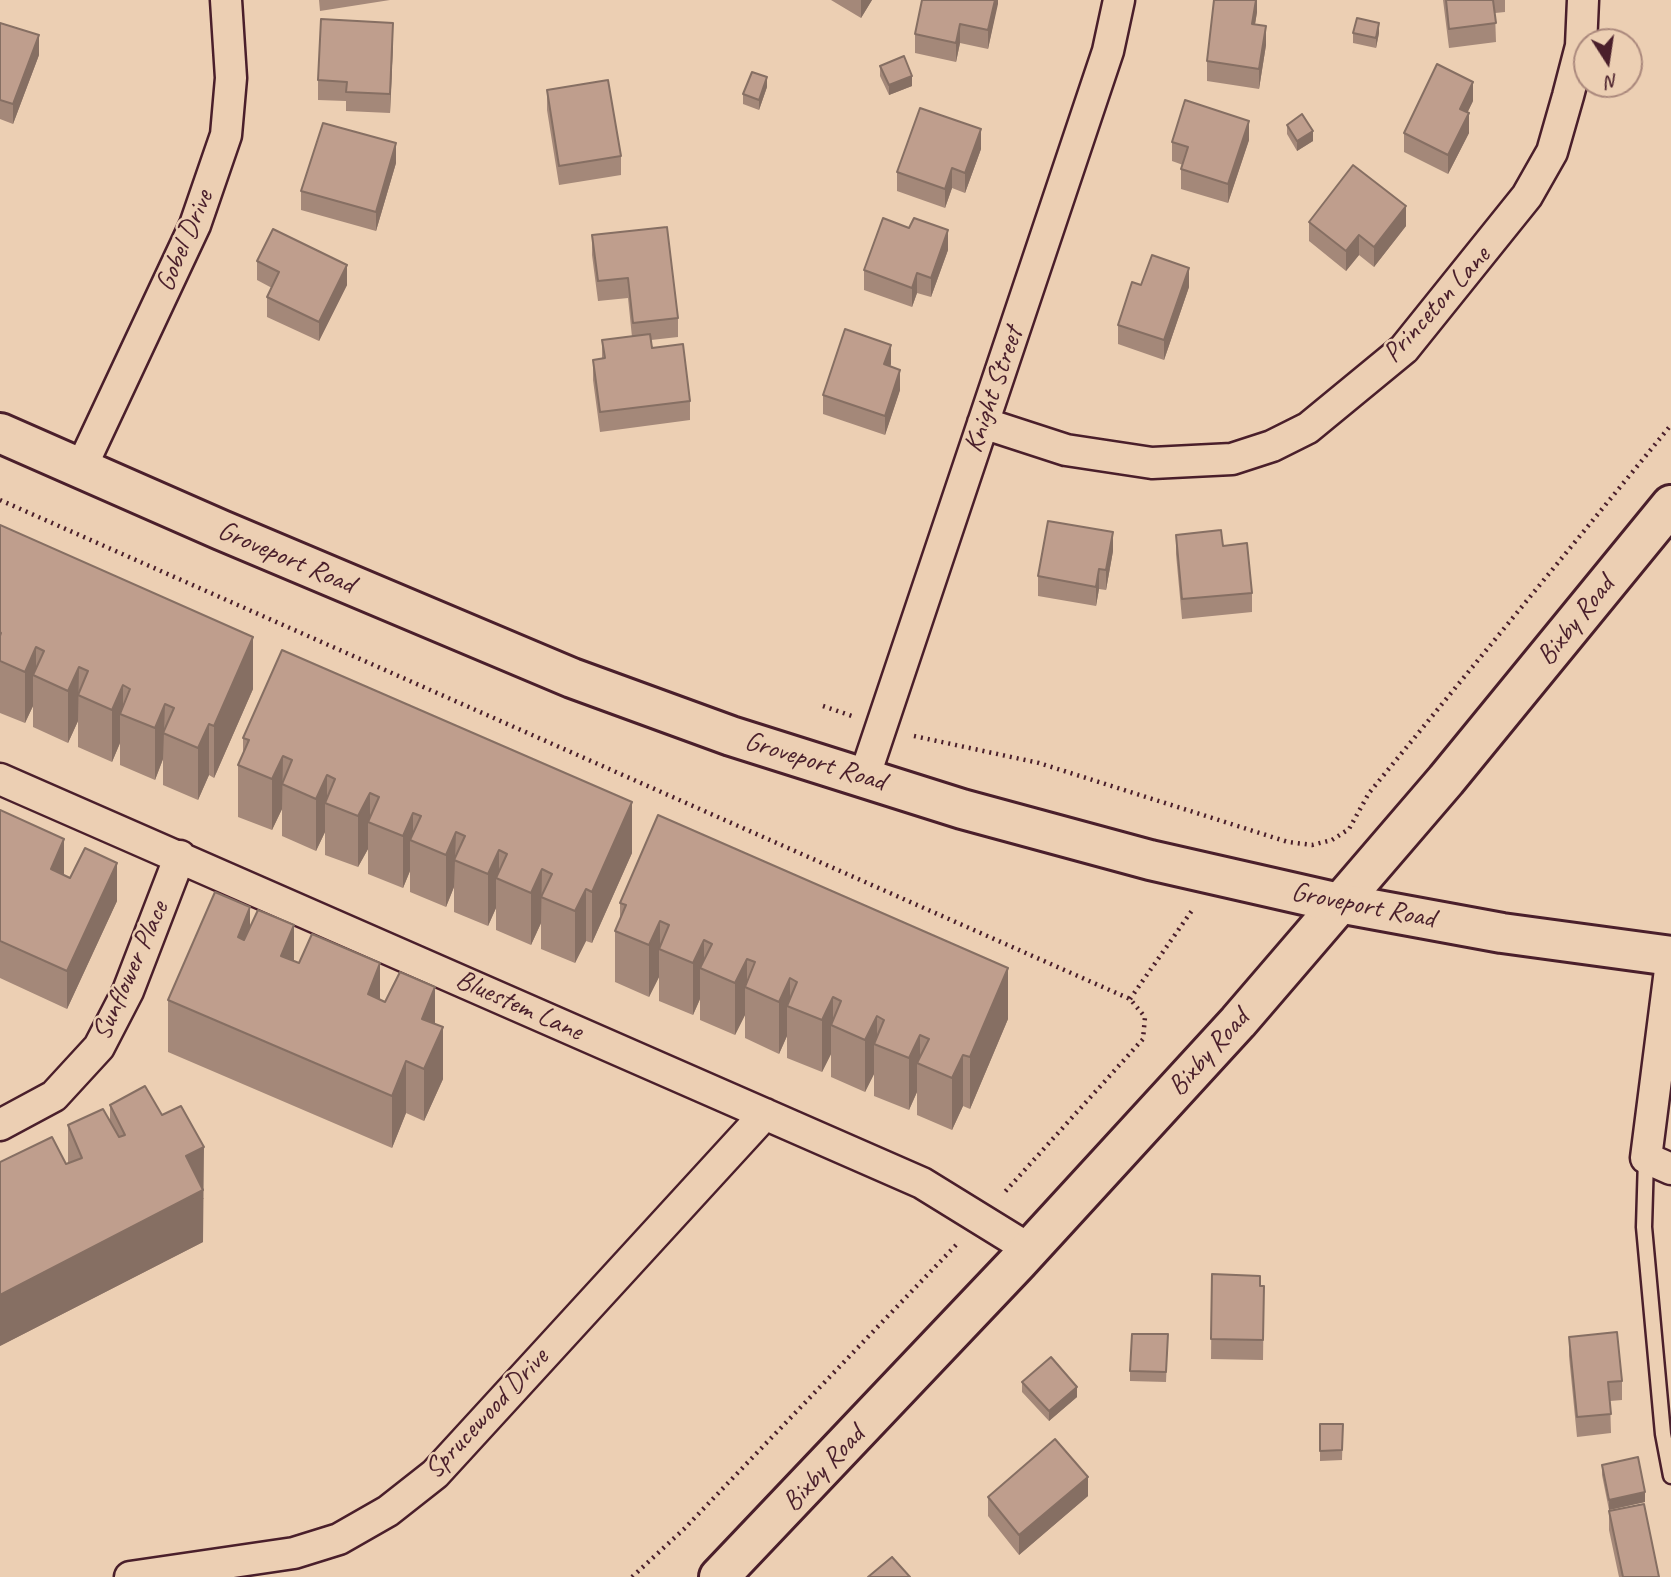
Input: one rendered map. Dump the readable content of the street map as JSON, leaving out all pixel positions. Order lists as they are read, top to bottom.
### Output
{
  "streets": {
    "main road": ["Groveport Road", "Bixby Road"],
    "street": [
      "Gobel Drive",
      "Princeton Lane",
      "Knight Street",
      "Sunflower Place",
      "Bluestem Lane",
      "Sprucewood Drive"
    ]
  },
  "crossings": [
    ["Gobel Drive", "Groveport Road"],
    ["Princeton Lane", "Knight Street"],
    ["Knight Street", "Groveport Road"],
    ["Groveport Road", "Bixby Road"],
    ["Bixby Road", "Bluestem Lane"],
    ["Sunflower Place", "Bluestem Lane"],
    ["Bluestem Lane", "Sprucewood Drive"]
  ],
  "north": "bottom"
}
